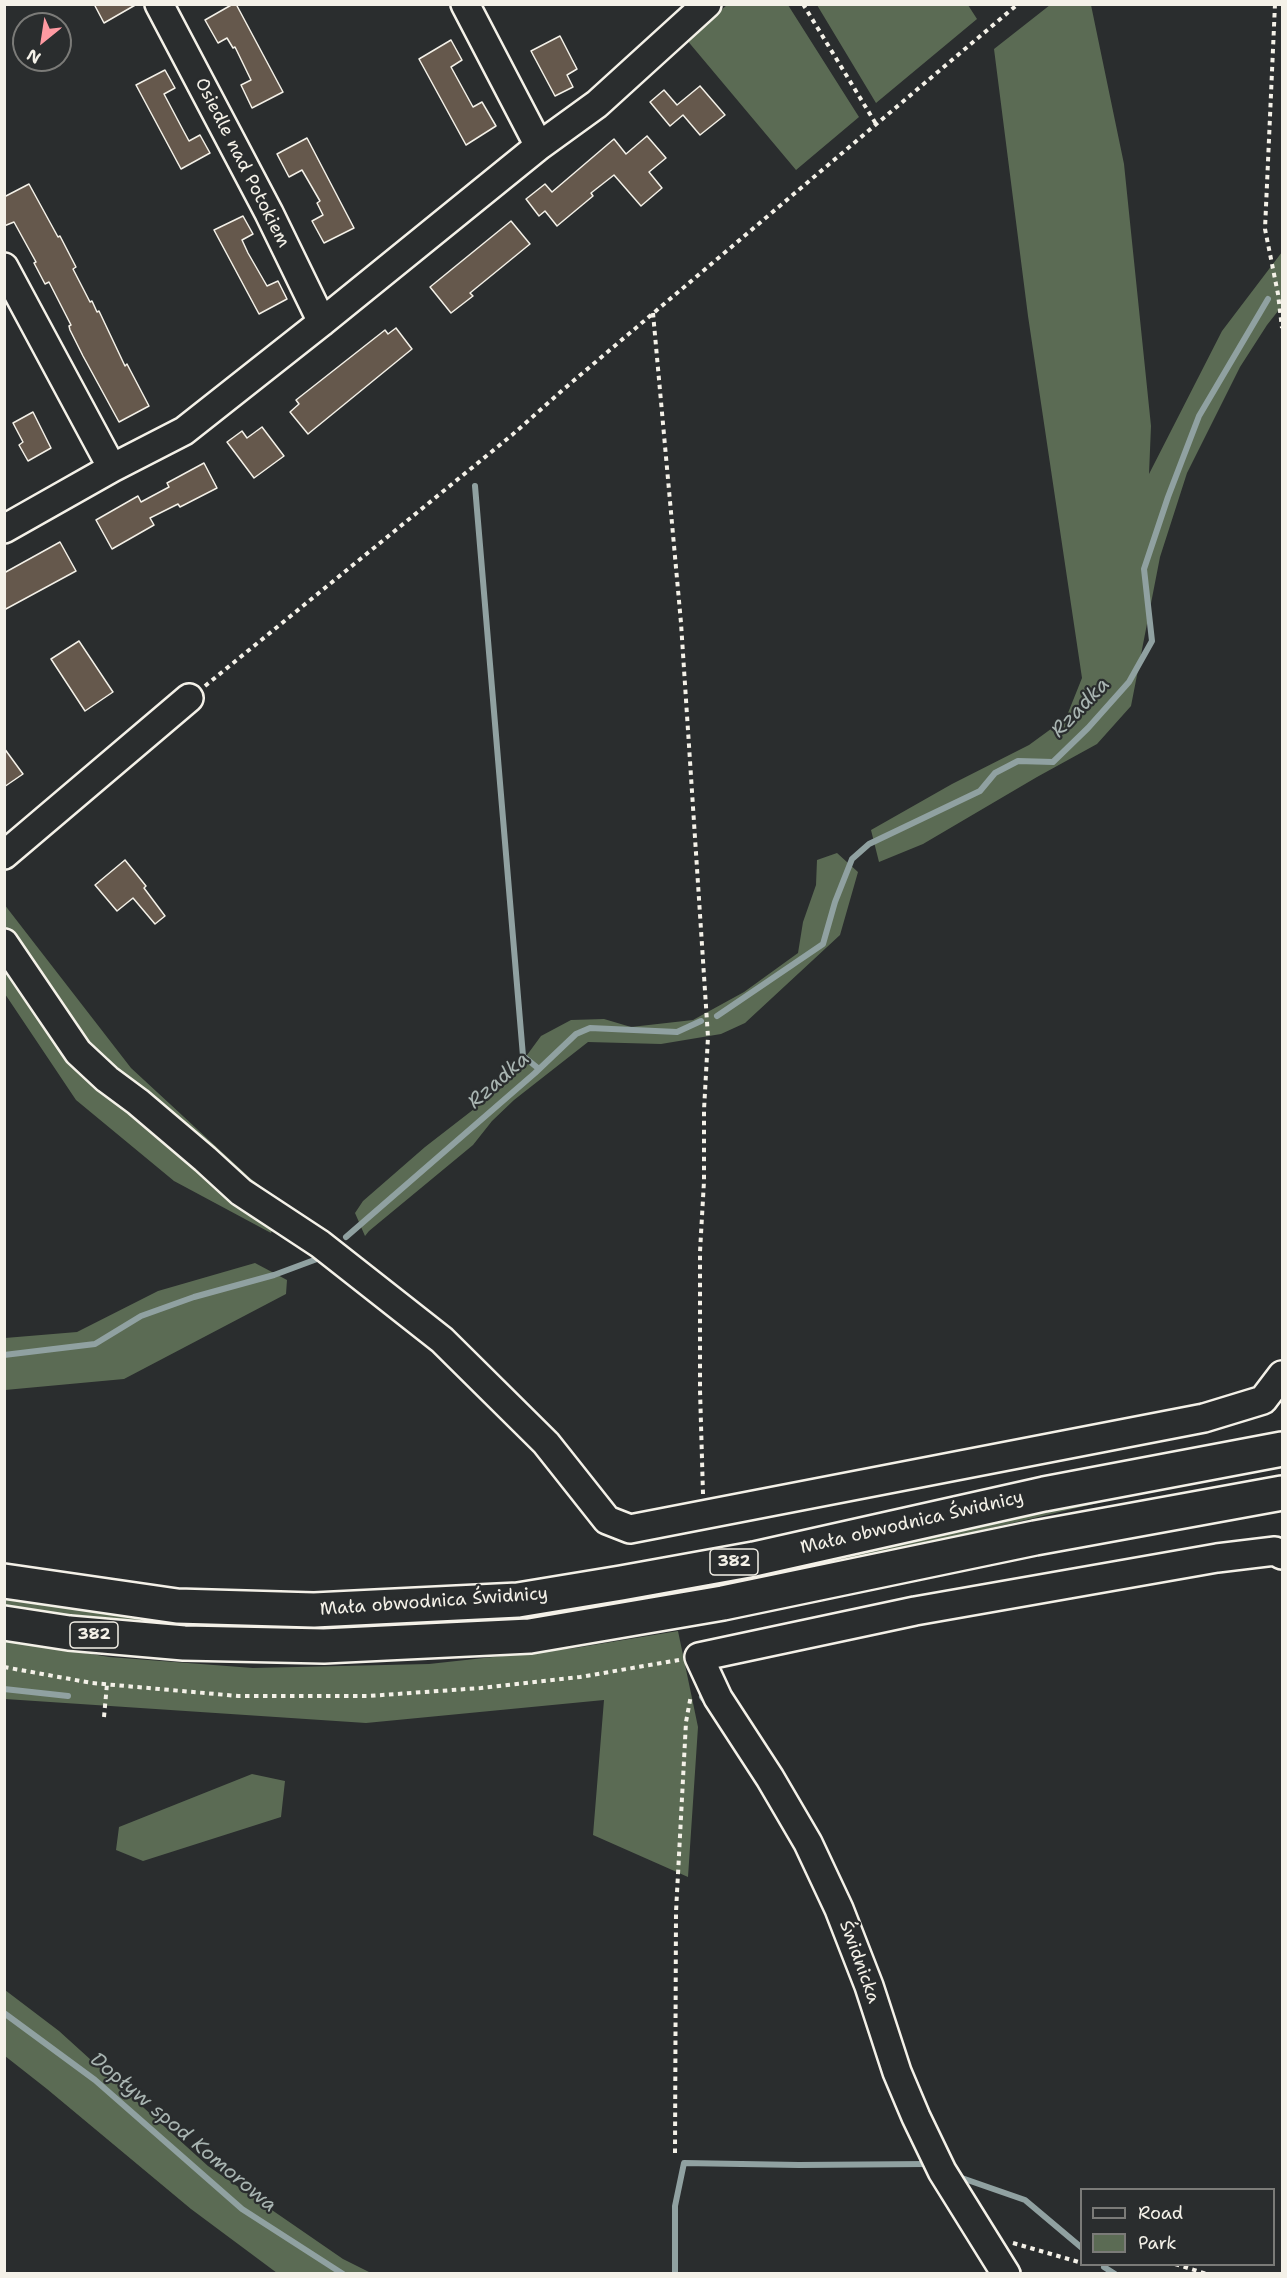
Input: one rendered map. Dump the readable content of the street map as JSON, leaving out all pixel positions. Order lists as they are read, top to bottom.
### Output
{
  "streets": {
    "main road": ["Mała obwodnica Świdnicy", "382"],
    "street": ["Osiedle nad Potokiem", "Świdnicka"]
  },
  "water": ["Rzadka", "Dopływ spod Komorowa"],
  "legend": ["Road", "Park"],
  "north": "bottom left"
}
